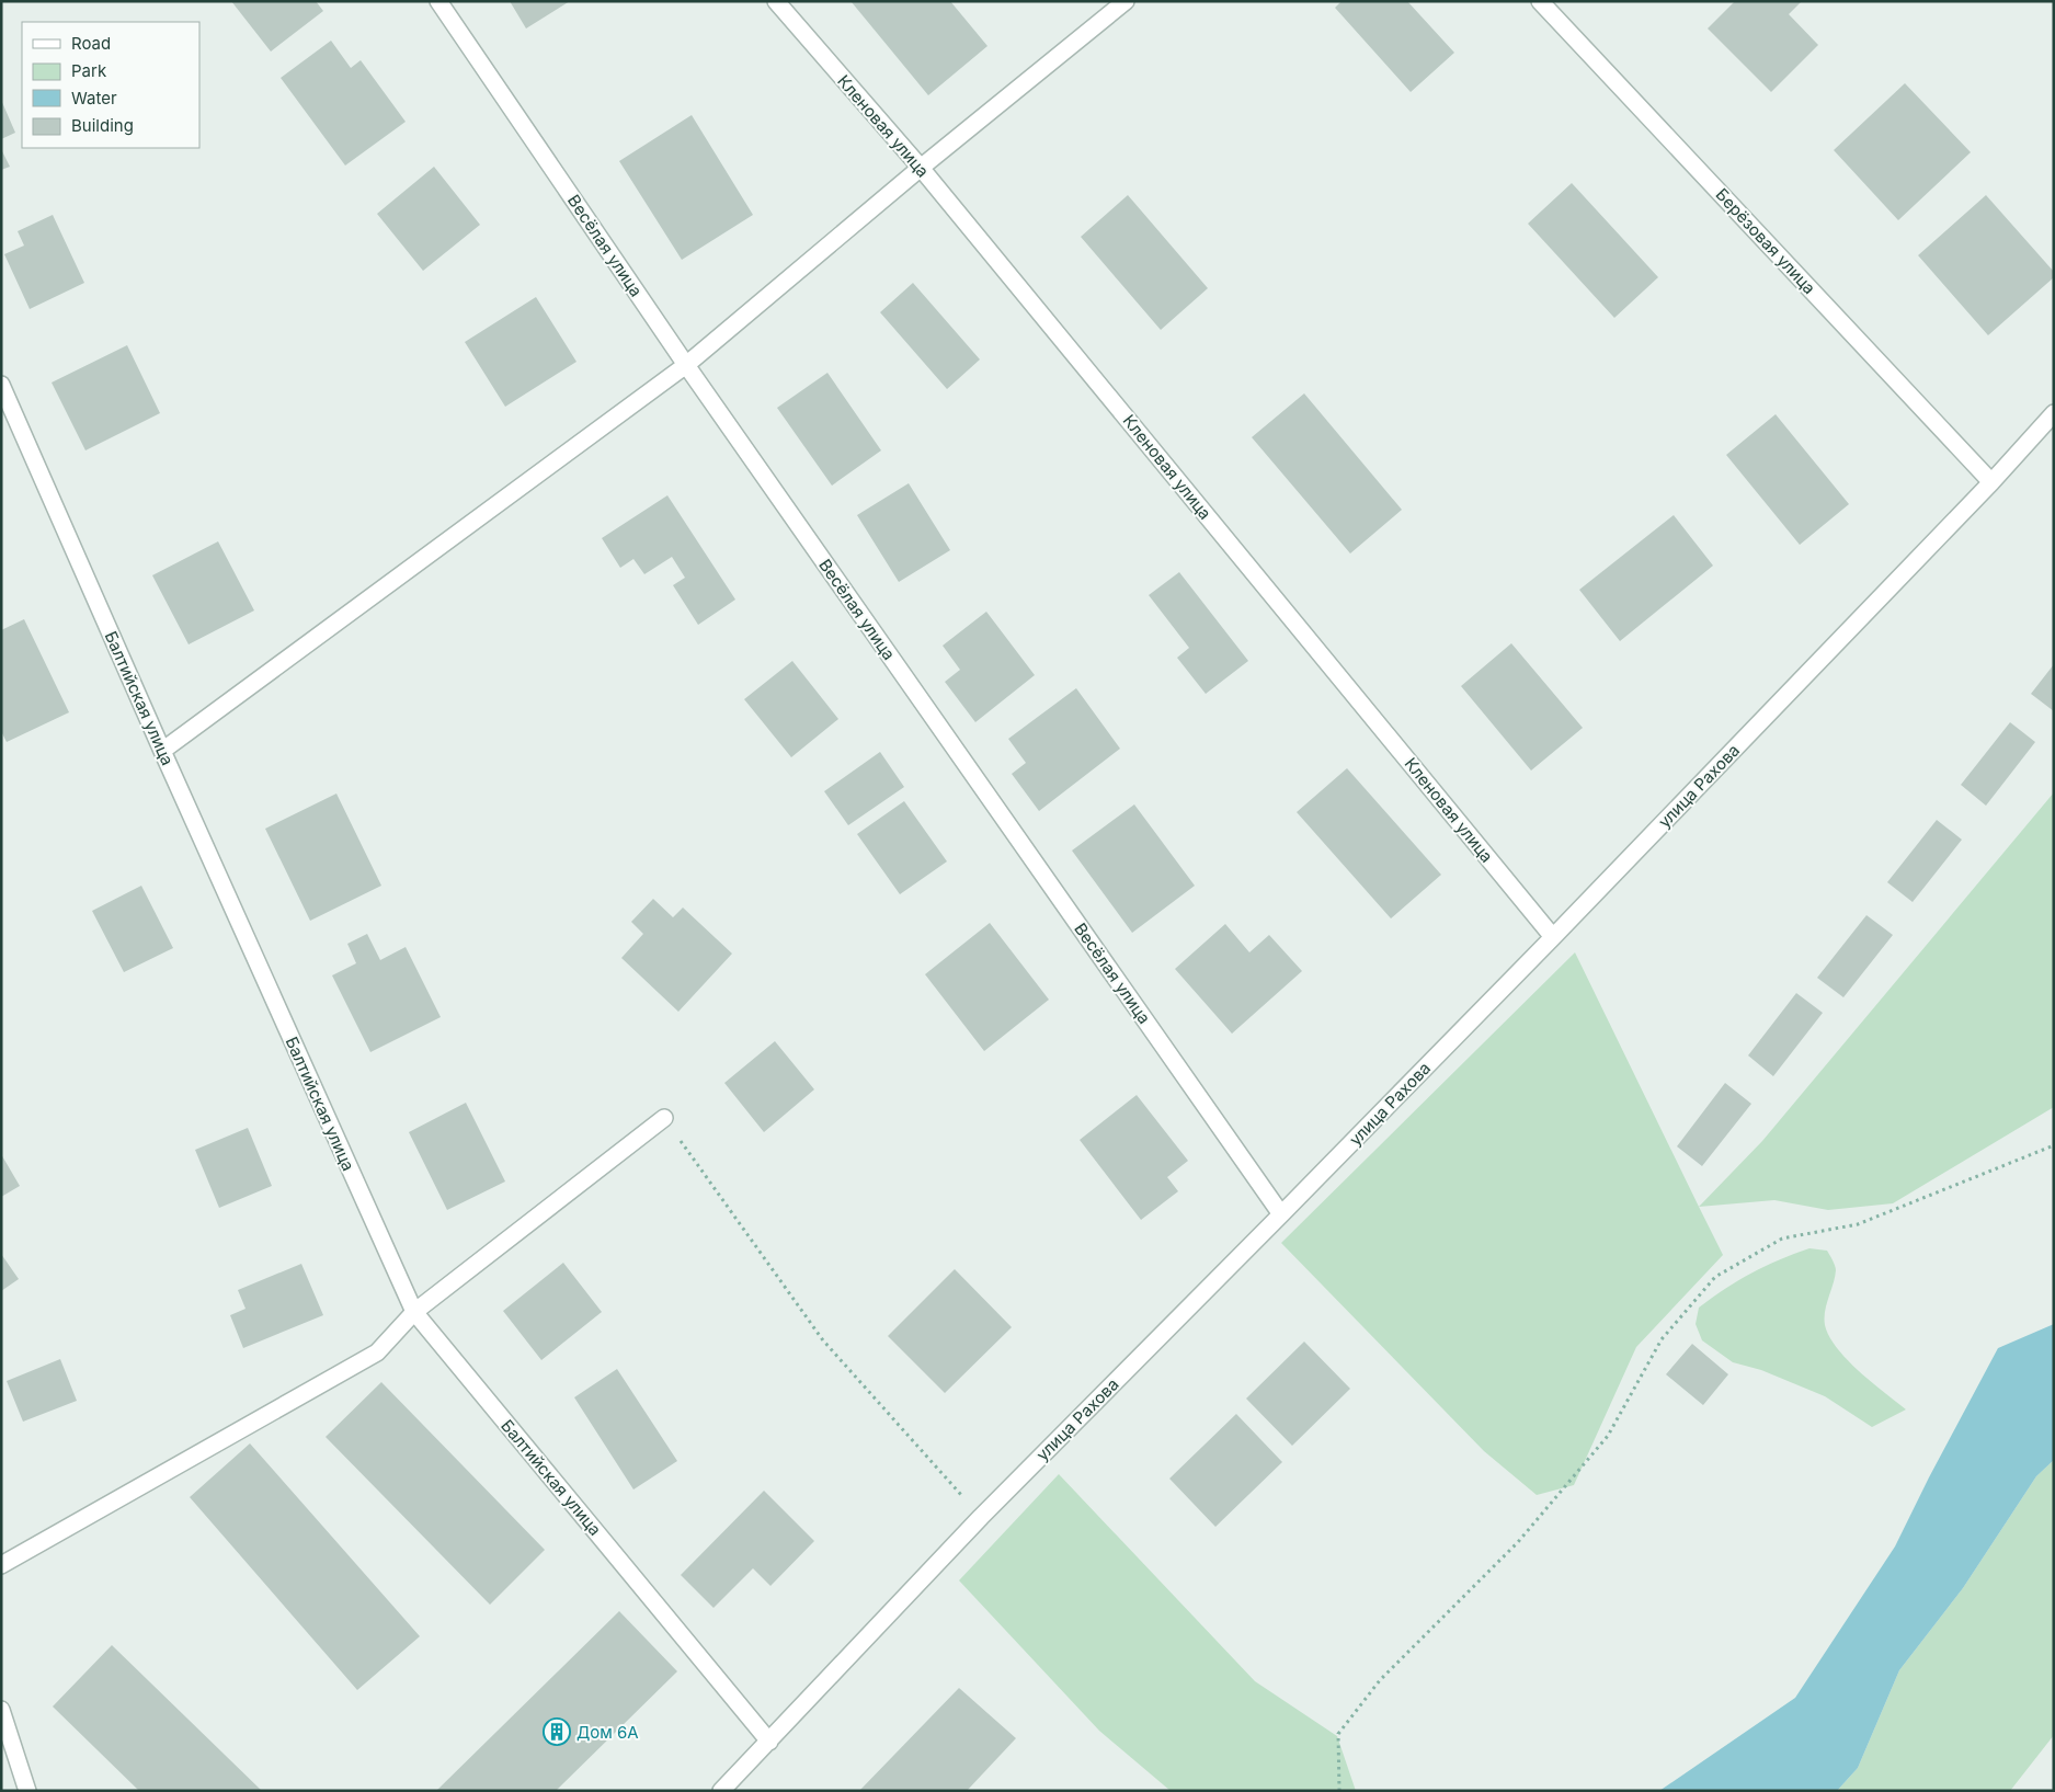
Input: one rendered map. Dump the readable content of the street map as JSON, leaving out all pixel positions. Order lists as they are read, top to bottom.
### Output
{
  "streets": {
    "street": [
      "Кленовая улица",
      "Берёзовая улица",
      "Весёлая улица",
      "Балтийская улица",
      "улица Рахова"
    ]
  },
  "crossings": [
    ["Кленовая улица", "улица Рахова"],
    ["Берёзовая улица", "улица Рахова"],
    ["Весёлая улица", "улица Рахова"],
    ["Балтийская улица", "улица Рахова"]
  ],
  "places": {
    "building": ["Дом 6А"]
  },
  "legend": [
    "Road",
    "Park",
    "Water",
    "Building"
  ]
}
